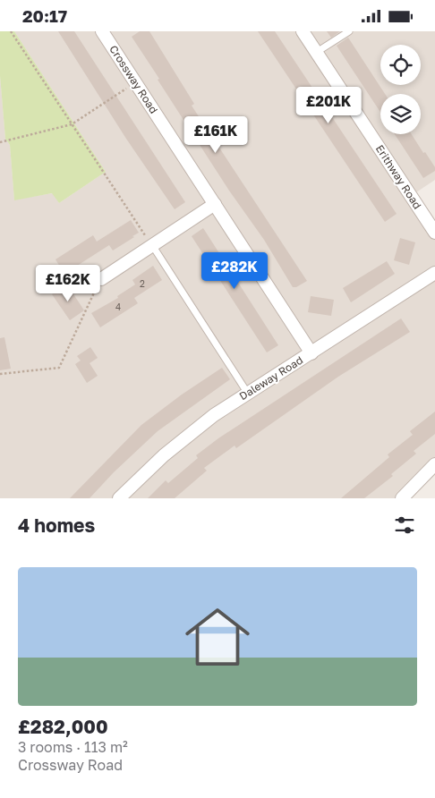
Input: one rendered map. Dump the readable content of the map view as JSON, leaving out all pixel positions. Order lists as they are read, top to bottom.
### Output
{
  "streets": {
    "street": ["Crossway Road", "Erithway Road", "Daleway Road"]
  },
  "crossings": [
    ["Crossway Road", "Daleway Road"]
  ],
  "house_numbers": ["2", "4"],
  "page": {
    "status": "20:17",
    "price": [
      "£201K",
      "£161K",
      "£282K",
      "£162K"
    ],
    "heading": "4 homes",
    "list": [
      {
        "name": "£282,000",
        "note": "3 rooms · 113 m² · Crossway Road"
      }
    ]
  }
}
